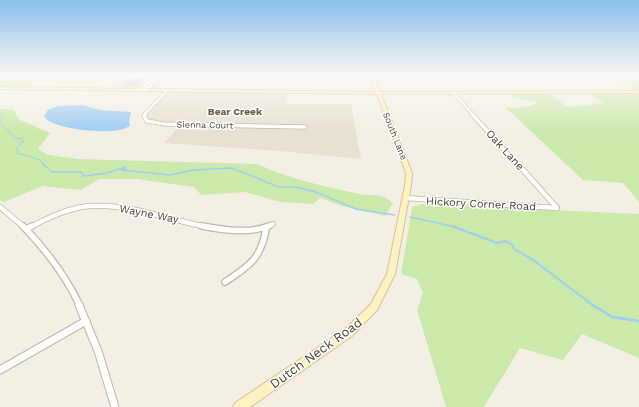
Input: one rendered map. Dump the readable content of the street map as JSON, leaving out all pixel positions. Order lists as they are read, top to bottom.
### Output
{
  "streets": {
    "main road": ["South Lane", "Dutch Neck Road"],
    "street": [
      "Sienna Court",
      "Oak Lane",
      "Hickory Corner Road",
      "Wayne Way"
    ]
  },
  "crossings": [
    ["South Lane", "Hickory Corner Road"],
    ["South Lane", "Dutch Neck Road"],
    ["Oak Lane", "Hickory Corner Road"],
    ["Hickory Corner Road", "Dutch Neck Road"]
  ],
  "districts": ["Bear Creek"]
}
